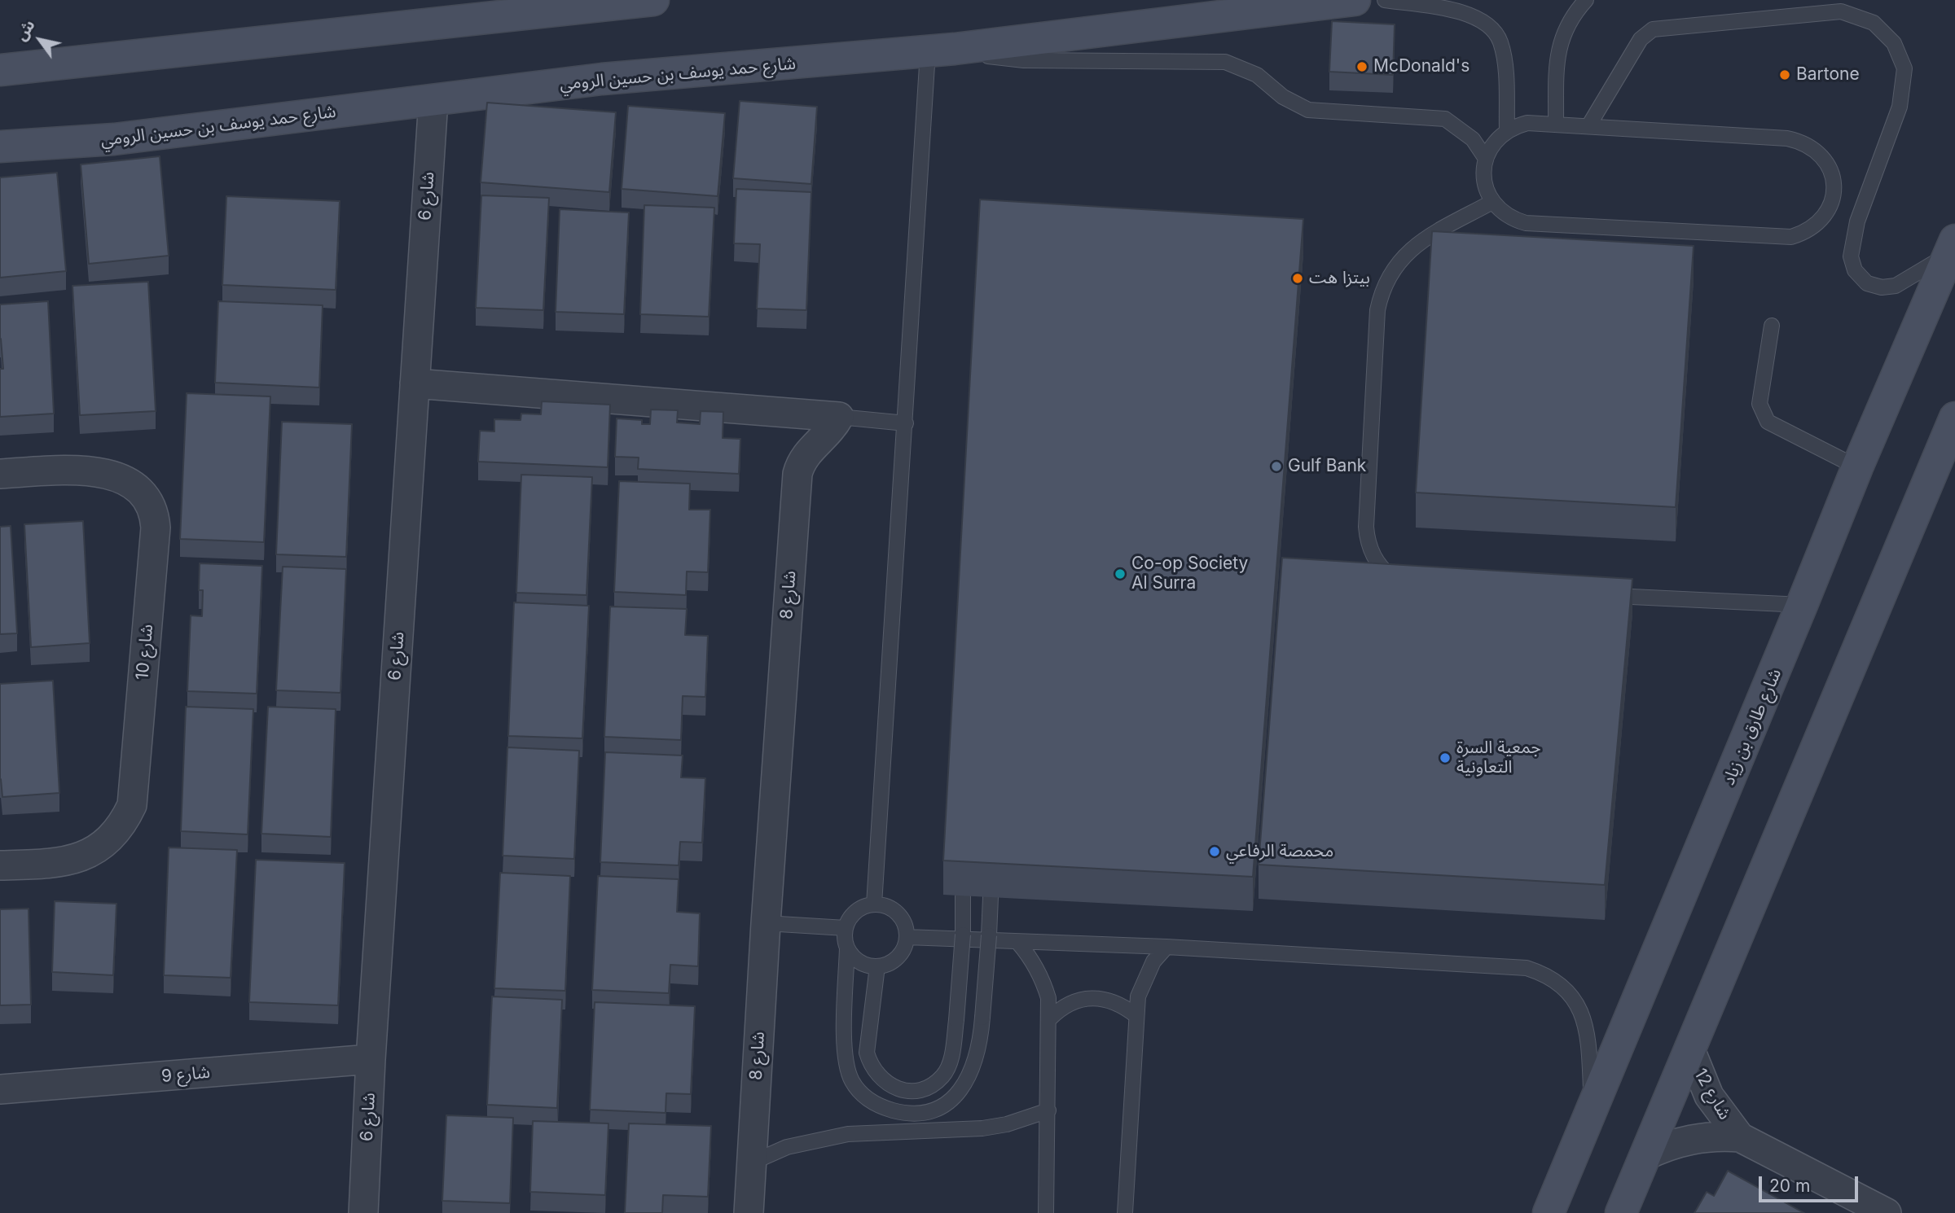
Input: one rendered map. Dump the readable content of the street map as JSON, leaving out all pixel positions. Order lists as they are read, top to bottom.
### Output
{
  "streets": {
    "street": [
      "شارع حمد يوسف بن حسين الرومي",
      "شارع 6",
      "شارع 8",
      "شارع 10",
      "شارع طارق بن زياد",
      "شارع 9",
      "شارع 12"
    ]
  },
  "crossings": [
    ["شارع حمد يوسف بن حسين الرومي", "شارع 6"],
    ["شارع 6", "شارع 9"]
  ],
  "places": [
    "McDonald's",
    "Bartone",
    "بيتزا هت",
    "Gulf Bank",
    "Co-op Society Al Surra",
    "جمعية السرة التعاونية",
    "محمصة الرفاعي"
  ],
  "scale_bar": "20 m",
  "north": "top left"
}
